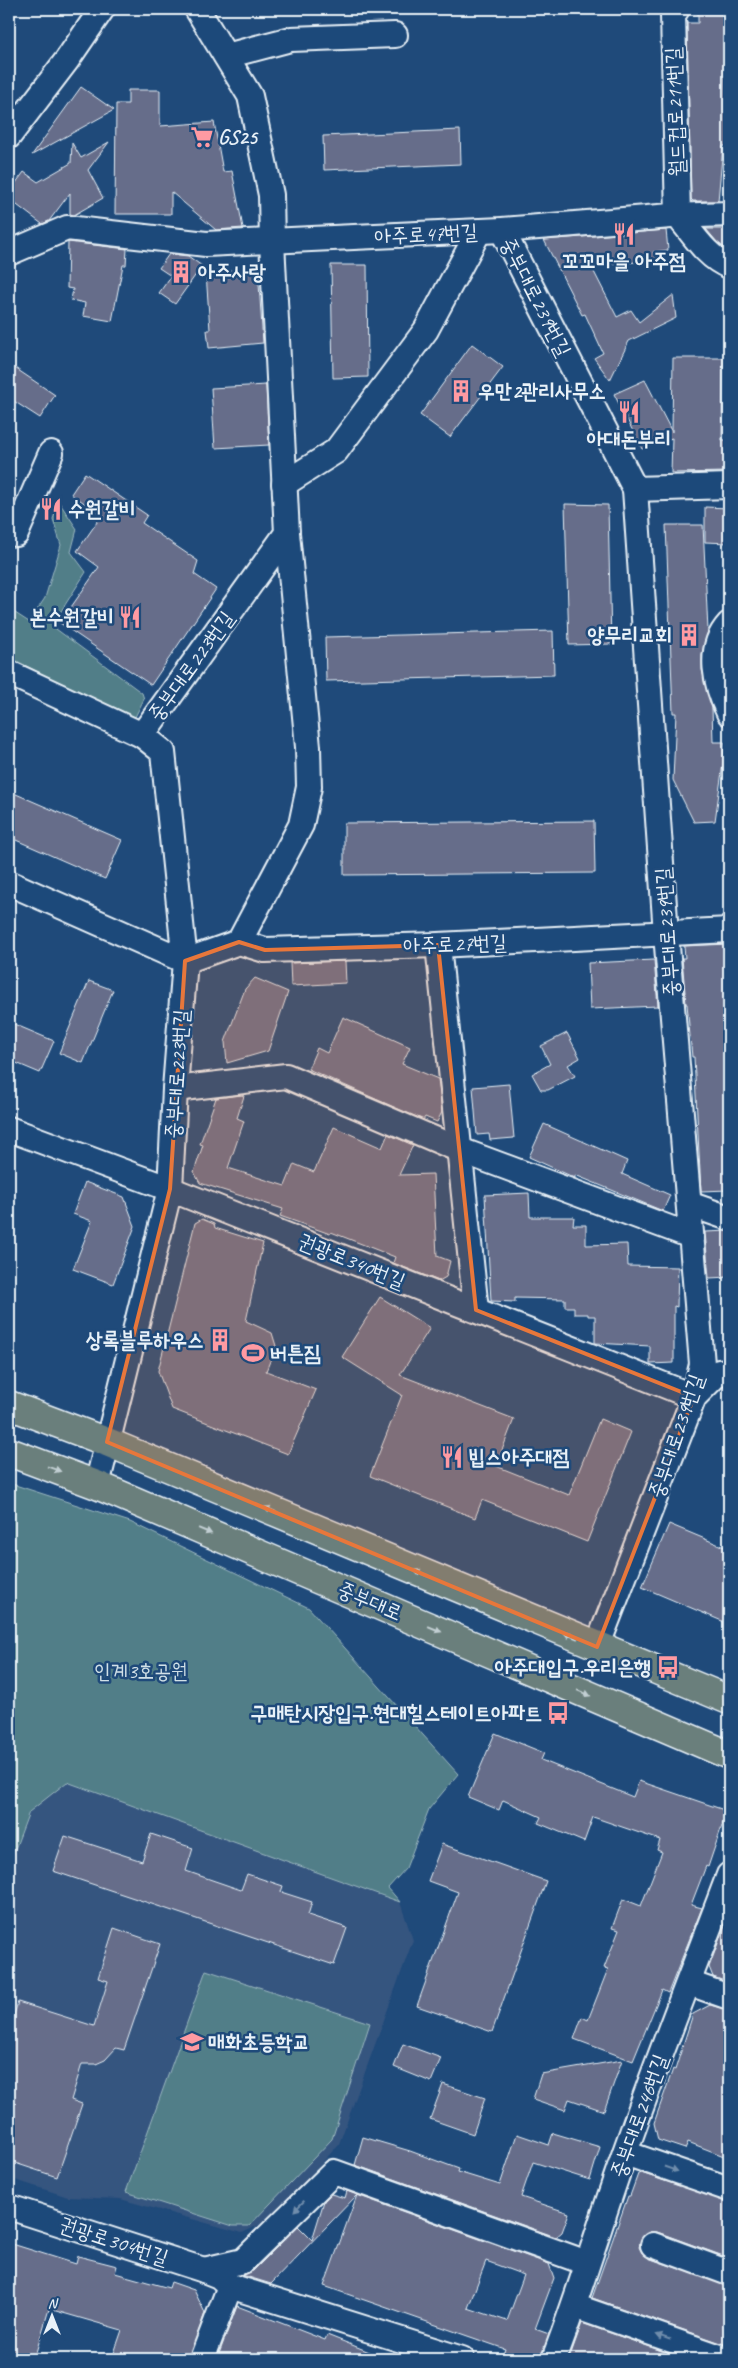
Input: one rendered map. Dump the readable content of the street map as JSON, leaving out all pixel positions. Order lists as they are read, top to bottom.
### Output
{
  "streets": {
    "main road": ["중부대로"],
    "street": [
      "월드컵로211번길",
      "아주로47번길",
      "중부대로239번길",
      "중부대로223번길",
      "아주로27번길",
      "권광로340번길",
      "중부대로246번길",
      "권광로304번길"
    ]
  },
  "crossings": [
    ["월드컵로211번길", "아주로47번길"],
    ["아주로47번길", "중부대로239번길"],
    ["중부대로239번길", "아주로27번길"],
    ["중부대로239번길", "권광로340번길"],
    ["중부대로223번길", "권광로340번길"],
    ["중부대로223번길", "중부대로"]
  ],
  "parks": ["인계3호공원"],
  "places": {
    "supermarket": ["GS25"],
    "restaurant": [
      "꼬꼬마을 아주점",
      "아대돈부리",
      "수원갈비",
      "본수원갈비",
      "빕스아주대점"
    ],
    "building": [
      "아주사랑",
      "우만2관리사무소",
      "양무리교회",
      "상록블루하우스"
    ],
    "sports": ["버튼짐"],
    "bus stop": ["아주대입구.우리은행", "구매탄시장입구.현대힐스테이트아파트"],
    "school or university": ["매화초등학교"]
  },
  "north": "top"
}
